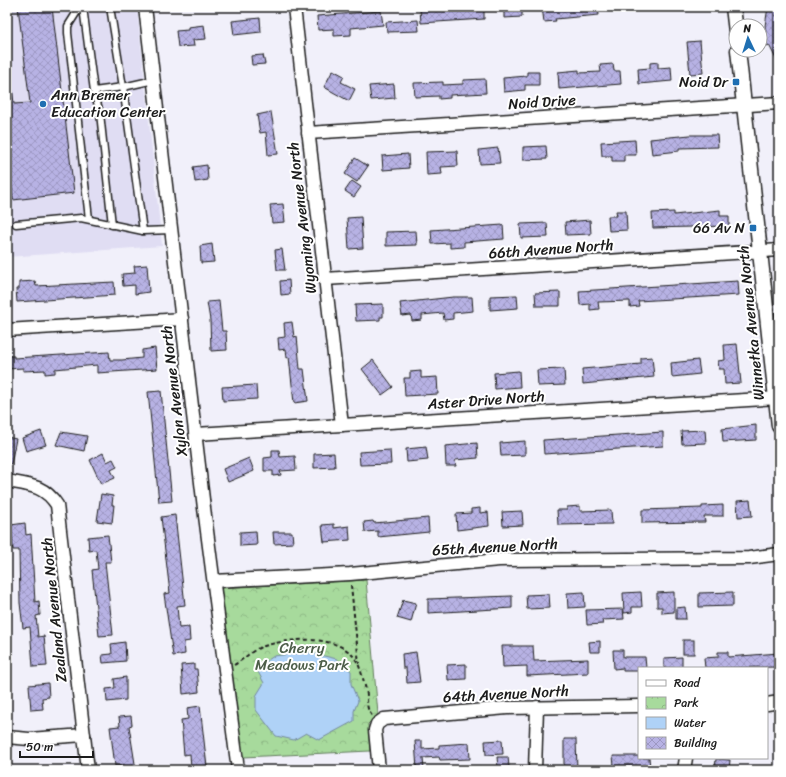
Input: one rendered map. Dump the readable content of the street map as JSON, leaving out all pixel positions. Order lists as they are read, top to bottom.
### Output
{
  "streets": {
    "street": [
      "Noid Drive",
      "Wyoming Avenue North",
      "66th Avenue North",
      "Winnetka Avenue North",
      "Xylon Avenue North",
      "Aster Drive North",
      "65th Avenue North",
      "Zealand Avenue North",
      "64th Avenue North"
    ]
  },
  "crossings": [
    ["Noid Drive", "Wyoming Avenue North"],
    ["Noid Drive", "Winnetka Avenue North"],
    ["Wyoming Avenue North", "66th Avenue North"],
    ["Wyoming Avenue North", "Aster Drive North"],
    ["66th Avenue North", "Winnetka Avenue North"],
    ["Winnetka Avenue North", "Aster Drive North"],
    ["Xylon Avenue North", "Aster Drive North"],
    ["Xylon Avenue North", "65th Avenue North"]
  ],
  "parks": ["Cherry Meadows Park"],
  "places": {
    "transit": ["Noid Dr", "66 Av N"],
    "other": ["Ann Bremer Education Center"]
  },
  "legend": [
    "Road",
    "Park",
    "Water",
    "Building"
  ],
  "scale_bar": "50 m",
  "north": "top"
}
